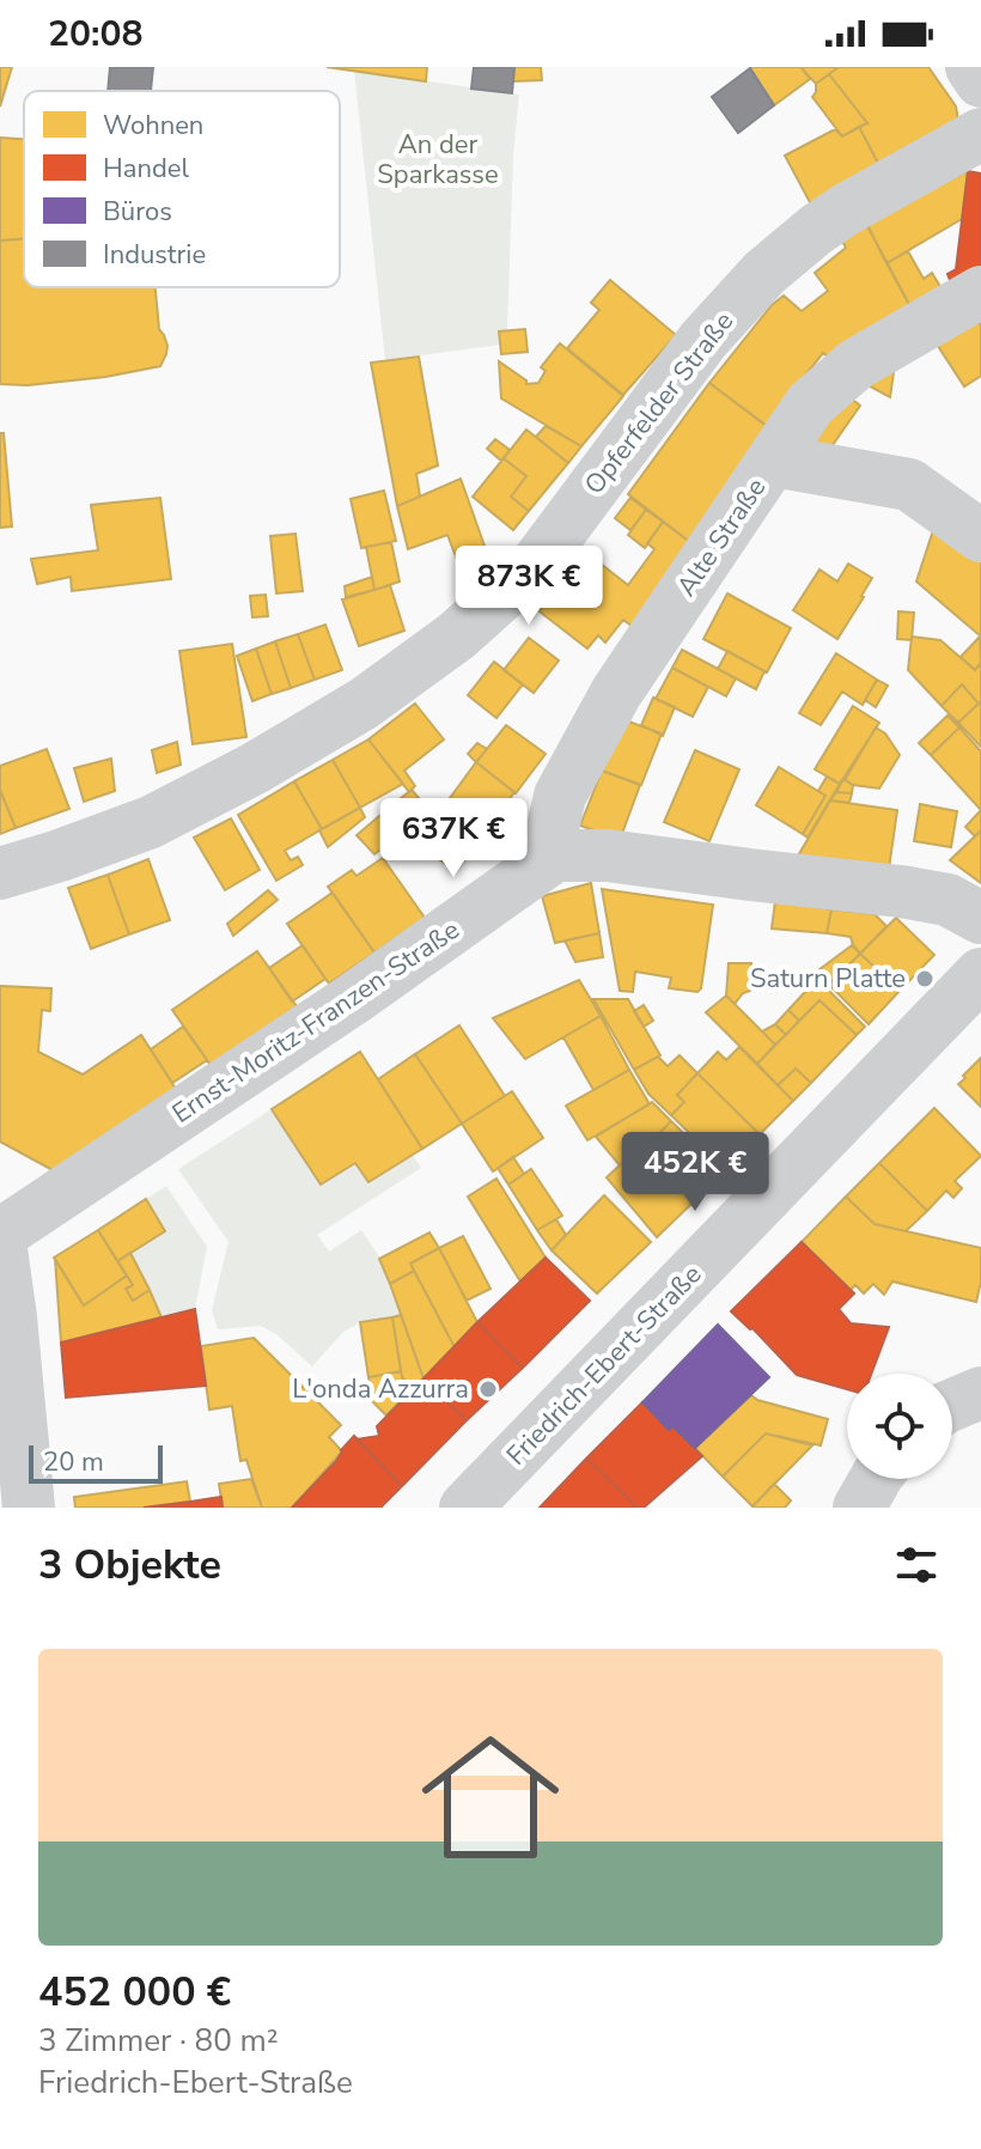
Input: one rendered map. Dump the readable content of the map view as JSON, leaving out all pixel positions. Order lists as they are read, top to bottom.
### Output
{
  "streets": {
    "street": [
      "Opferfelder Straße",
      "Alte Straße",
      "Ernst-Moritz-Franzen-Straße",
      "Friedrich-Ebert-Straße"
    ]
  },
  "crossings": [
    ["Alte Straße", "Ernst-Moritz-Franzen-Straße"]
  ],
  "parks": ["An der Sparkasse"],
  "places": ["Saturn Platte", "L'onda Azzurra"],
  "legend": [
    "Wohnen",
    "Handel",
    "Büros",
    "Industrie"
  ],
  "scale_bar": "20 m",
  "page": {
    "status": "20:08",
    "price": ["873K €", "637K €", "452K €"],
    "scale": "20 m",
    "heading": "3 Objekte",
    "list": [
      {
        "name": "452 000 €",
        "note": "3 Zimmer · 80 m² · Friedrich-Ebert-Straße"
      }
    ]
  }
}
